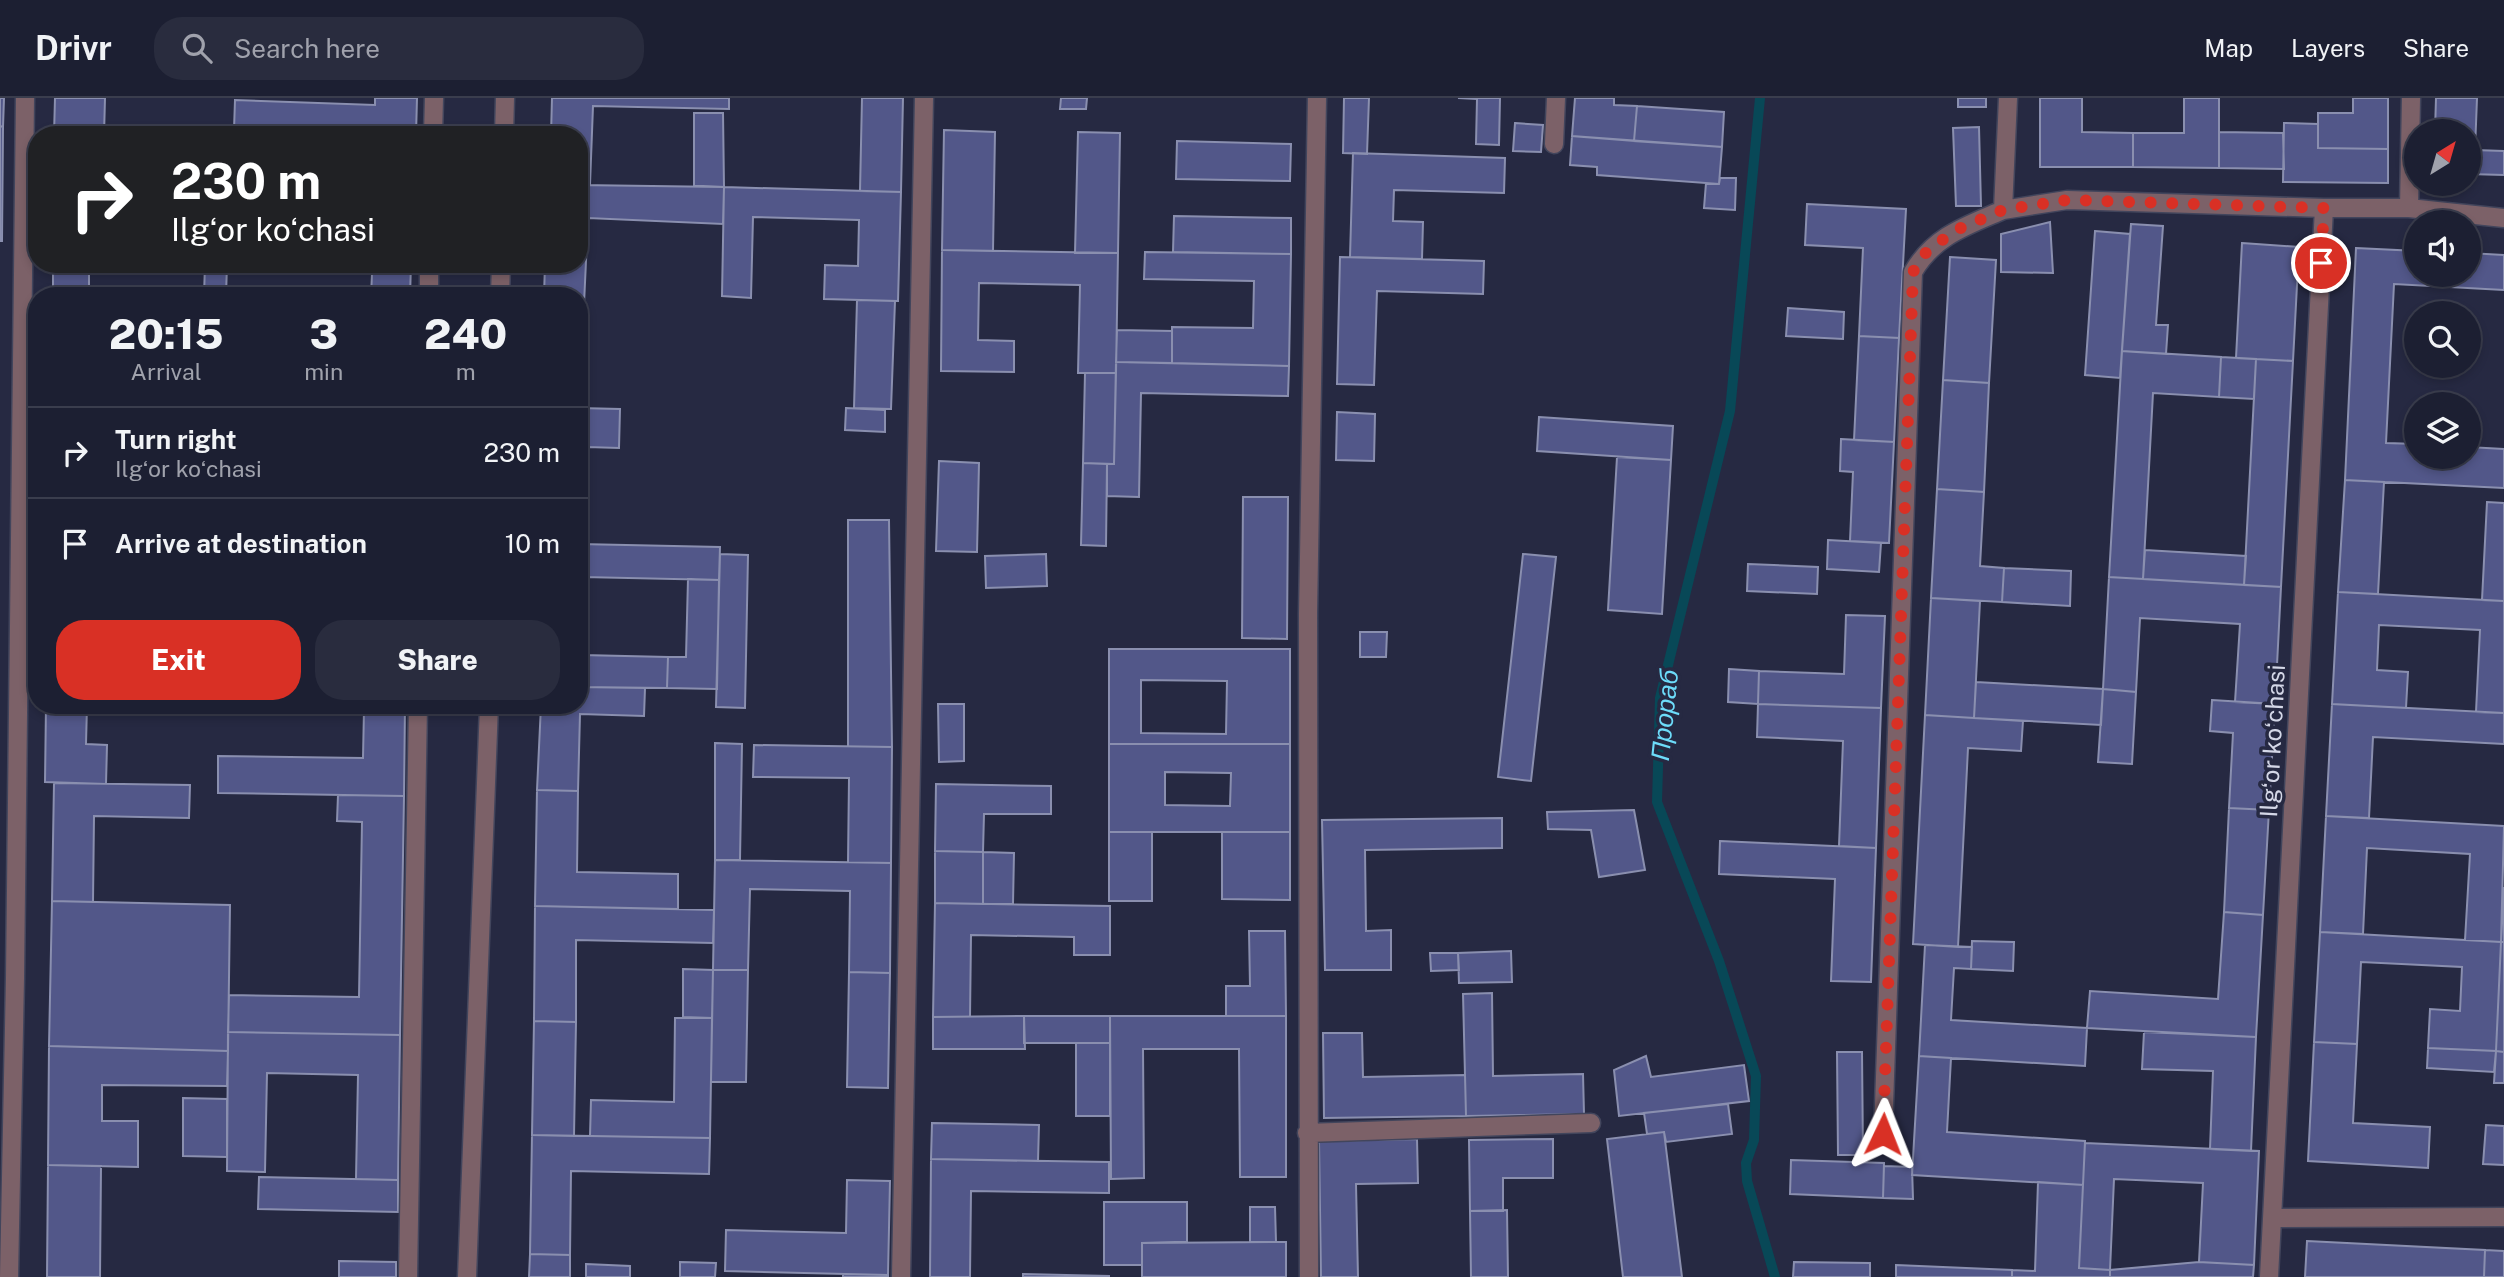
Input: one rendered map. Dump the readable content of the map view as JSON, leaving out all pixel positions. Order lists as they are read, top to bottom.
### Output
{
  "streets": {
    "street": ["Ilgʻor koʻchasi"]
  },
  "water": ["Прораб"],
  "north": "top right",
  "page": {
    "header": "Drivr",
    "search": "Search here",
    "nav": ["Map", "Layers", "Share"],
    "turn": ["230 m", "Ilgʻor koʻchasi"],
    "eta": [
      "20:15",
      "Arrival",
      "3",
      "min",
      "240",
      "m"
    ],
    "list": [
      {
        "name": "Turn right",
        "note": "Ilgʻor koʻchasi",
        "value": "230 m"
      },
      {
        "name": "Arrive at destination",
        "value": "10 m"
      }
    ],
    "buttons": ["Exit", "Share"]
  }
}
